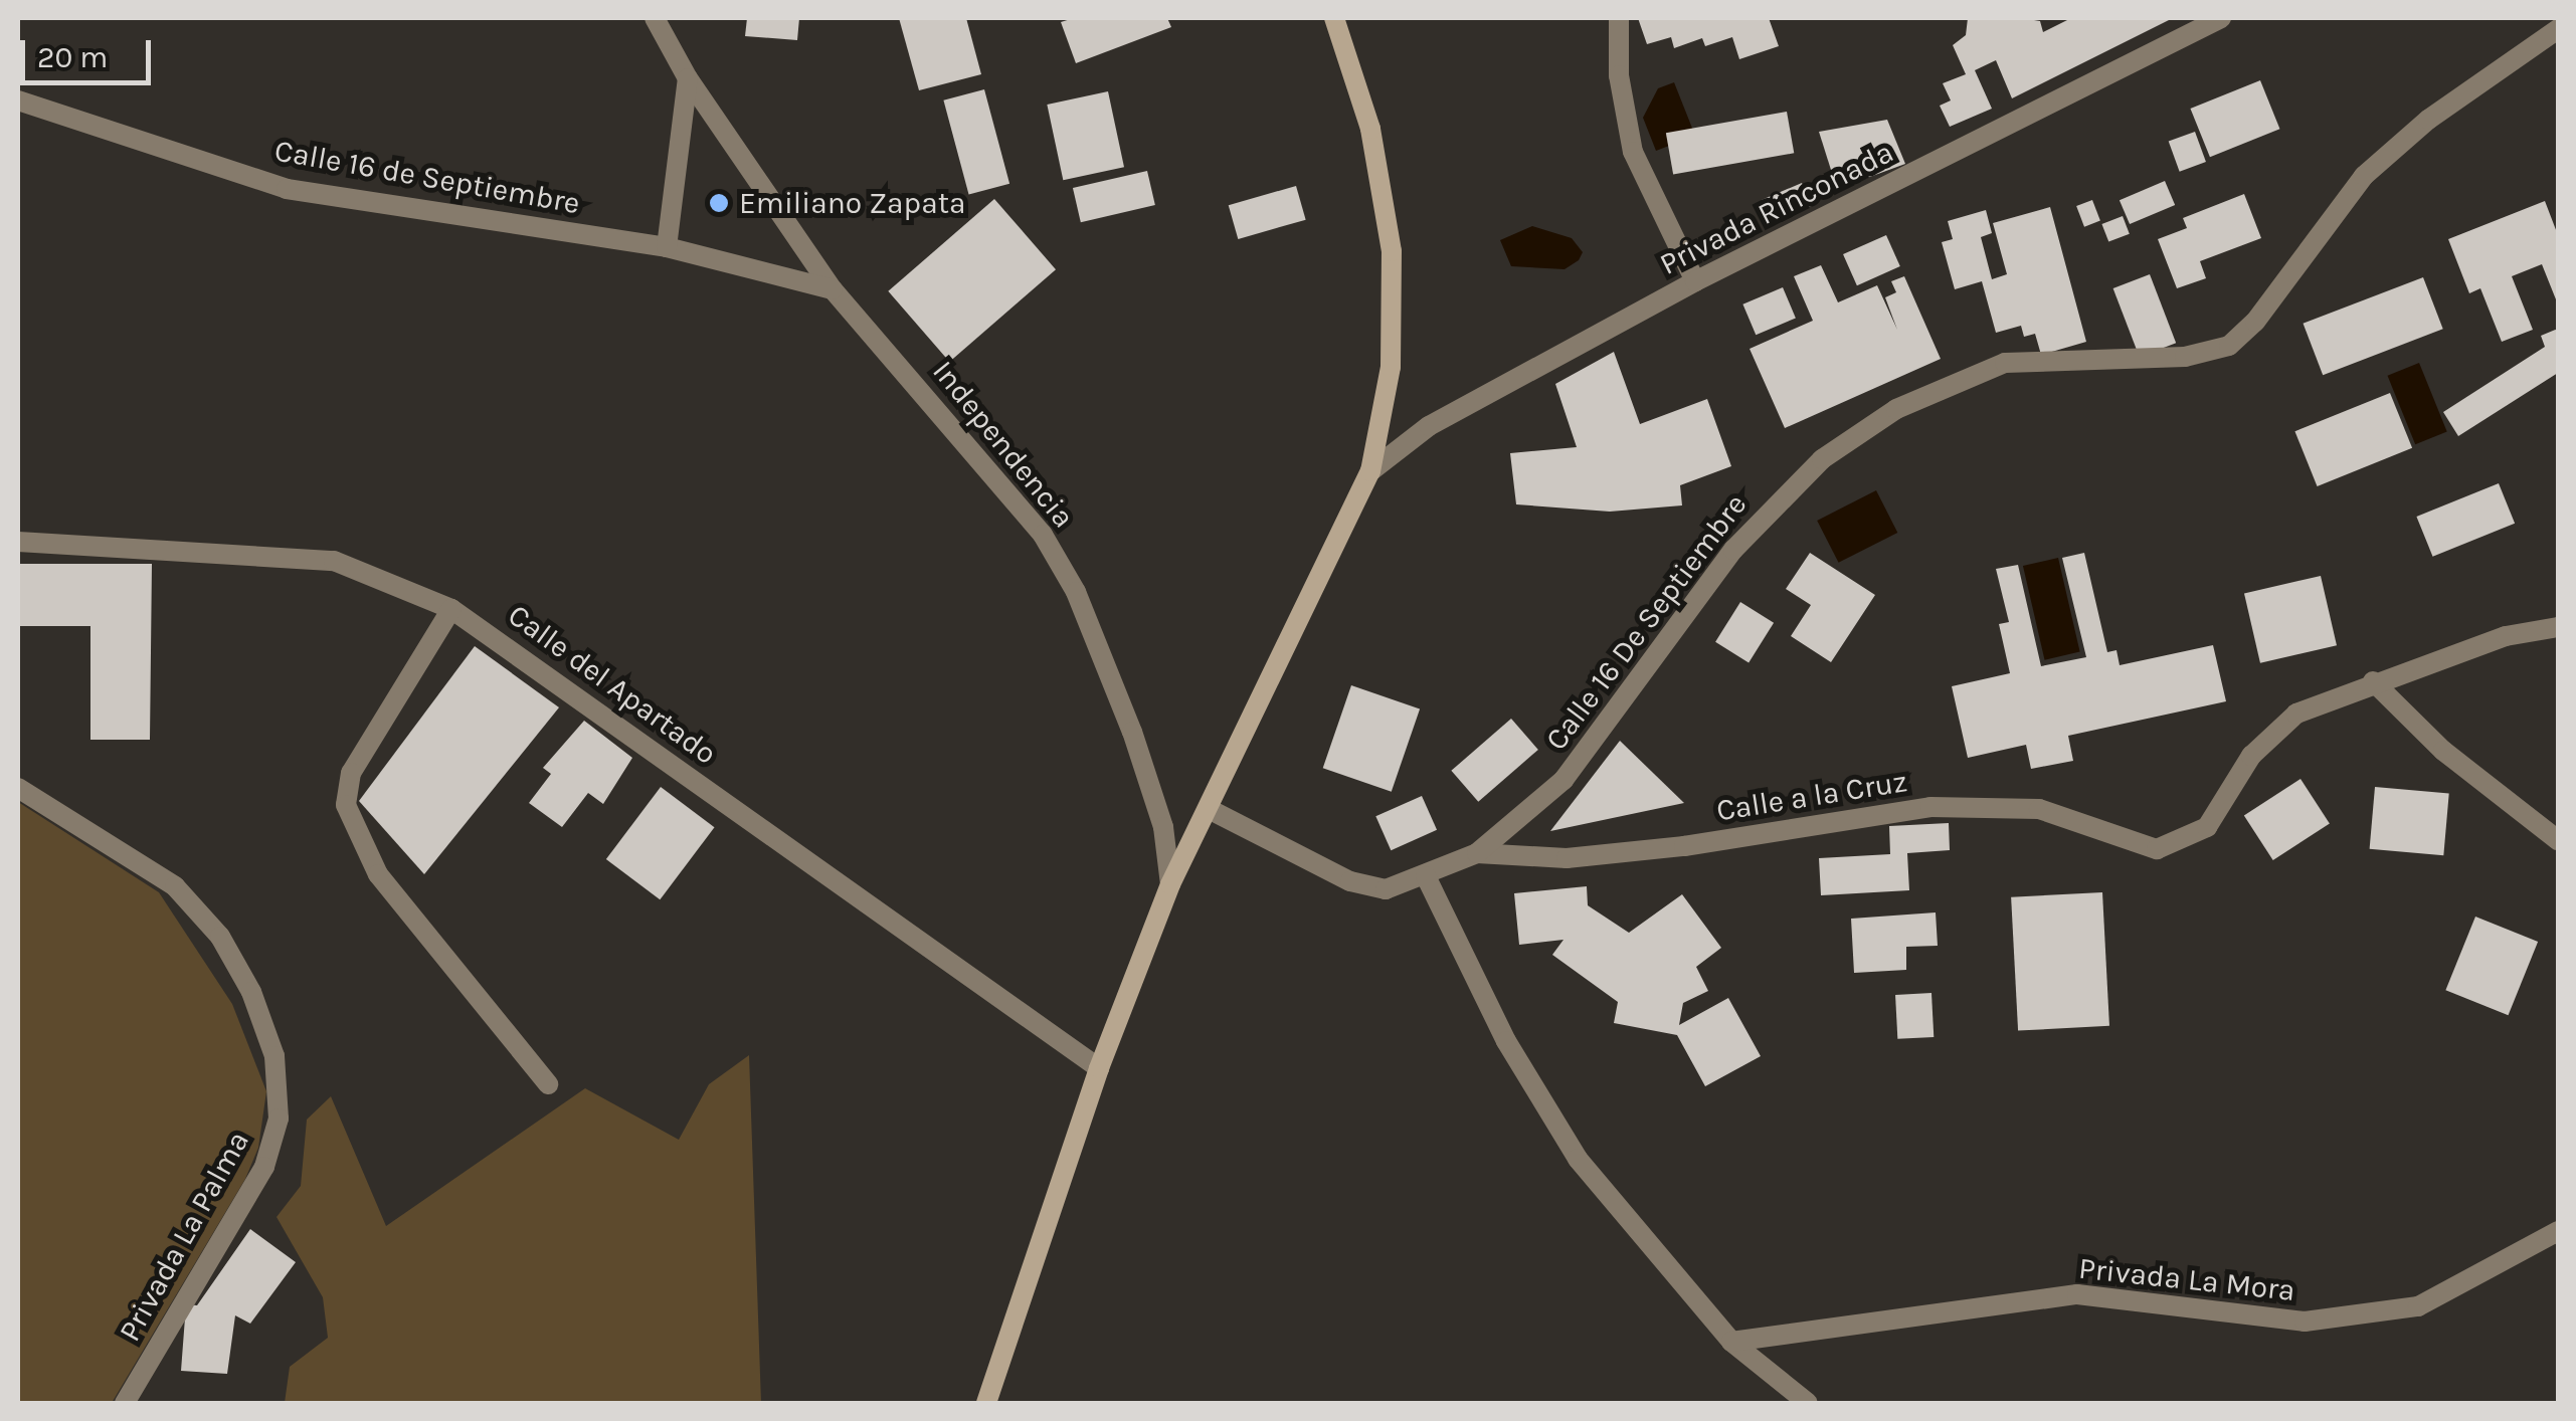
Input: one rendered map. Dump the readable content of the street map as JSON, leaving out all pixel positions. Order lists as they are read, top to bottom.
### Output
{
  "streets": {
    "street": [
      "Calle 16 de Septiembre",
      "Privada Rinconada",
      "Independencia",
      "Calle 16 De Septiembre",
      "Calle del Apartado",
      "Calle a la Cruz",
      "Privada La Palma",
      "Privada La Mora"
    ]
  },
  "crossings": [
    ["Calle 16 de Septiembre", "Independencia"],
    ["Calle 16 De Septiembre", "Calle a la Cruz"]
  ],
  "places": ["Emiliano Zapata"],
  "scale_bar": "20 m"
}
